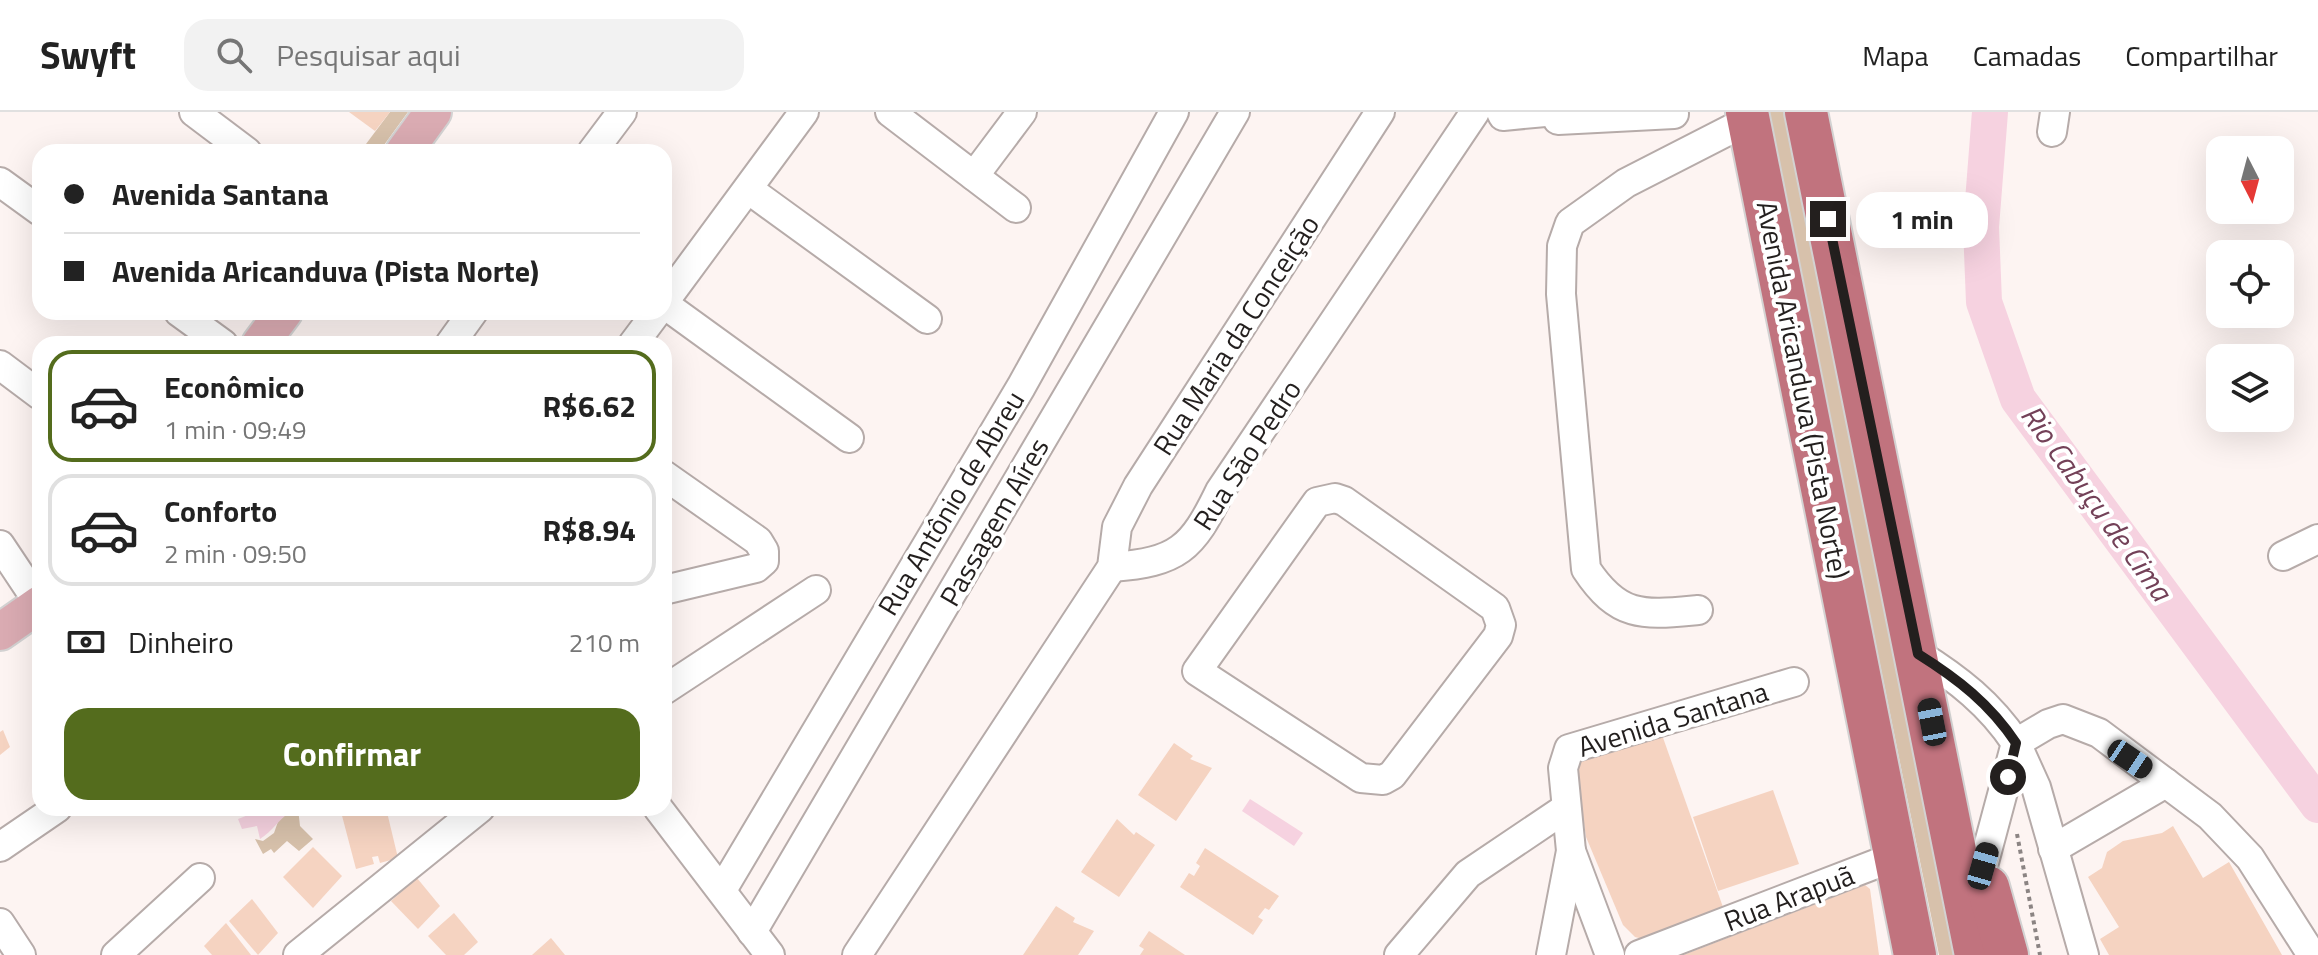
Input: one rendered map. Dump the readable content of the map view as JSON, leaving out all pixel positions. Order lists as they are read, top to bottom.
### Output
{
  "streets": {
    "highway": ["Avenida Aricanduva (Pista Norte)"],
    "street": [
      "Rua Maria da Conceição",
      "Rua São Pedro",
      "Rua Antônio de Abreu",
      "Passagem Aíres",
      "Avenida Santana",
      "Rua Arapuã"
    ]
  },
  "crossings": [
    ["Rua Maria da Conceição", "Rua São Pedro"],
    ["Avenida Aricanduva (Pista Norte)", "Rua Arapuã"]
  ],
  "water": ["Rio Cabuçu de Cima"],
  "north": "bottom",
  "page": {
    "header": "Swyft",
    "search": "Pesquisar aqui",
    "nav": ["Mapa", "Camadas", "Compartilhar"],
    "banner": ["Avenida Santana", "Avenida Aricanduva (Pista Norte)"],
    "bubble": "1 min",
    "list": [
      {
        "name": "Econômico",
        "note": "1 min · 09:49",
        "value": "R$6.62"
      },
      {
        "name": "Conforto",
        "note": "2 min · 09:50",
        "value": "R$8.94"
      }
    ],
    "pay": ["Dinheiro", "210 m"],
    "buttons": "Confirmar"
  }
}
